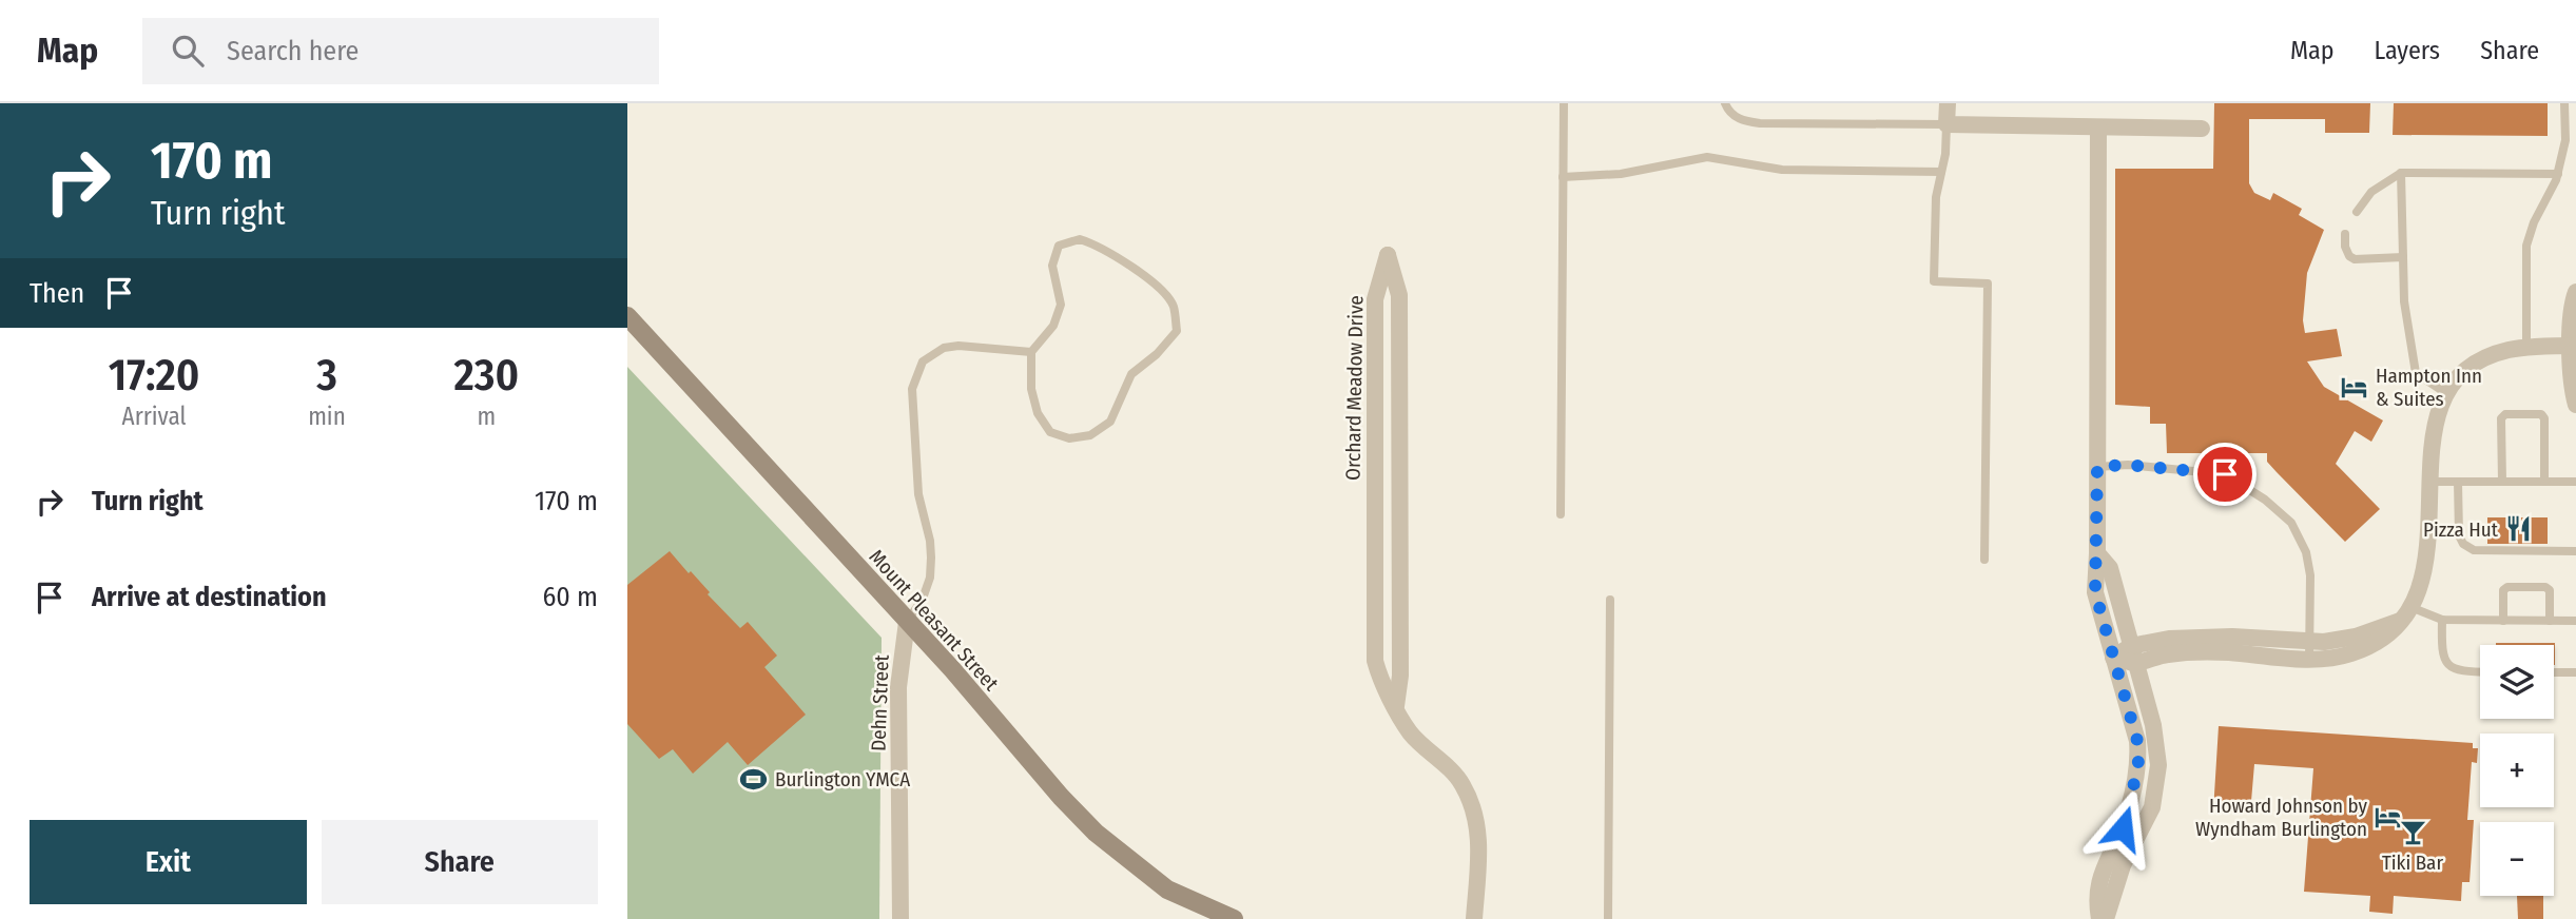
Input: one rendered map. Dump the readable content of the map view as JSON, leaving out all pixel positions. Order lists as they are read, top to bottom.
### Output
{
  "streets": {
    "main road": ["Mount Pleasant Street"],
    "street": ["Orchard Meadow Drive", "Dehn Street"]
  },
  "crossings": [
    ["Mount Pleasant Street", "Dehn Street"]
  ],
  "places": {
    "hotel": ["Hampton Inn & Suites", "Howard Johnson by Wyndham Burlington"],
    "restaurant": ["Pizza Hut"],
    "sports": ["Burlington YMCA"],
    "bar": ["Tiki Bar"]
  },
  "page": {
    "header": "Map",
    "search": "Search here",
    "nav": ["Map", "Layers", "Share"],
    "turn": ["170 m", "Turn right"],
    "then": "Then",
    "eta": [
      "17:20",
      "Arrival",
      "3",
      "min",
      "230",
      "m"
    ],
    "list": [
      {
        "name": "Turn right",
        "value": "170 m"
      },
      {
        "name": "Arrive at destination",
        "value": "60 m"
      }
    ],
    "map_buttons": ["+", "−"],
    "buttons": ["Exit", "Share"]
  }
}
